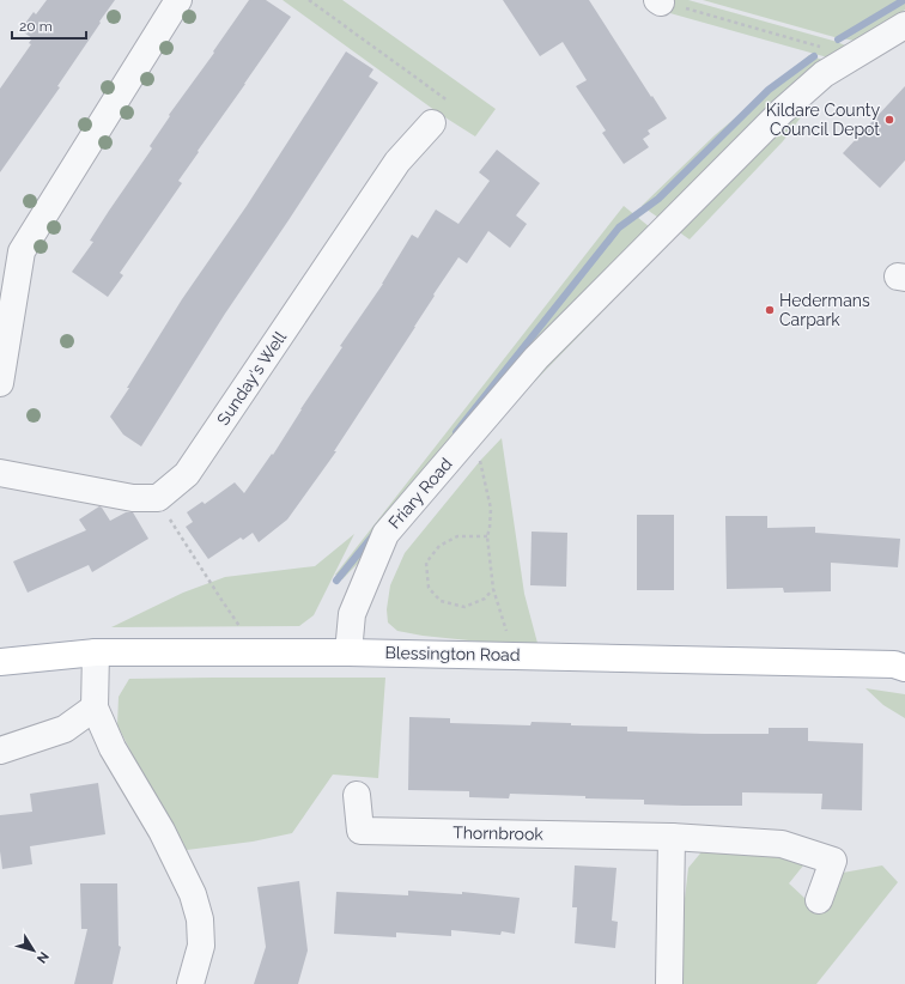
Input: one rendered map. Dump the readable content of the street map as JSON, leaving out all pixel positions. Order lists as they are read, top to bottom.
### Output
{
  "streets": {
    "main road": ["Blessington Road"],
    "street": ["Sunday's Well", "Friary Road", "Thornbrook"]
  },
  "crossings": [
    ["Friary Road", "Blessington Road"]
  ],
  "places": ["Kildare County Council Depot", "Hedermans Carpark"],
  "scale_bar": "20 m",
  "north": "bottom right"
}
